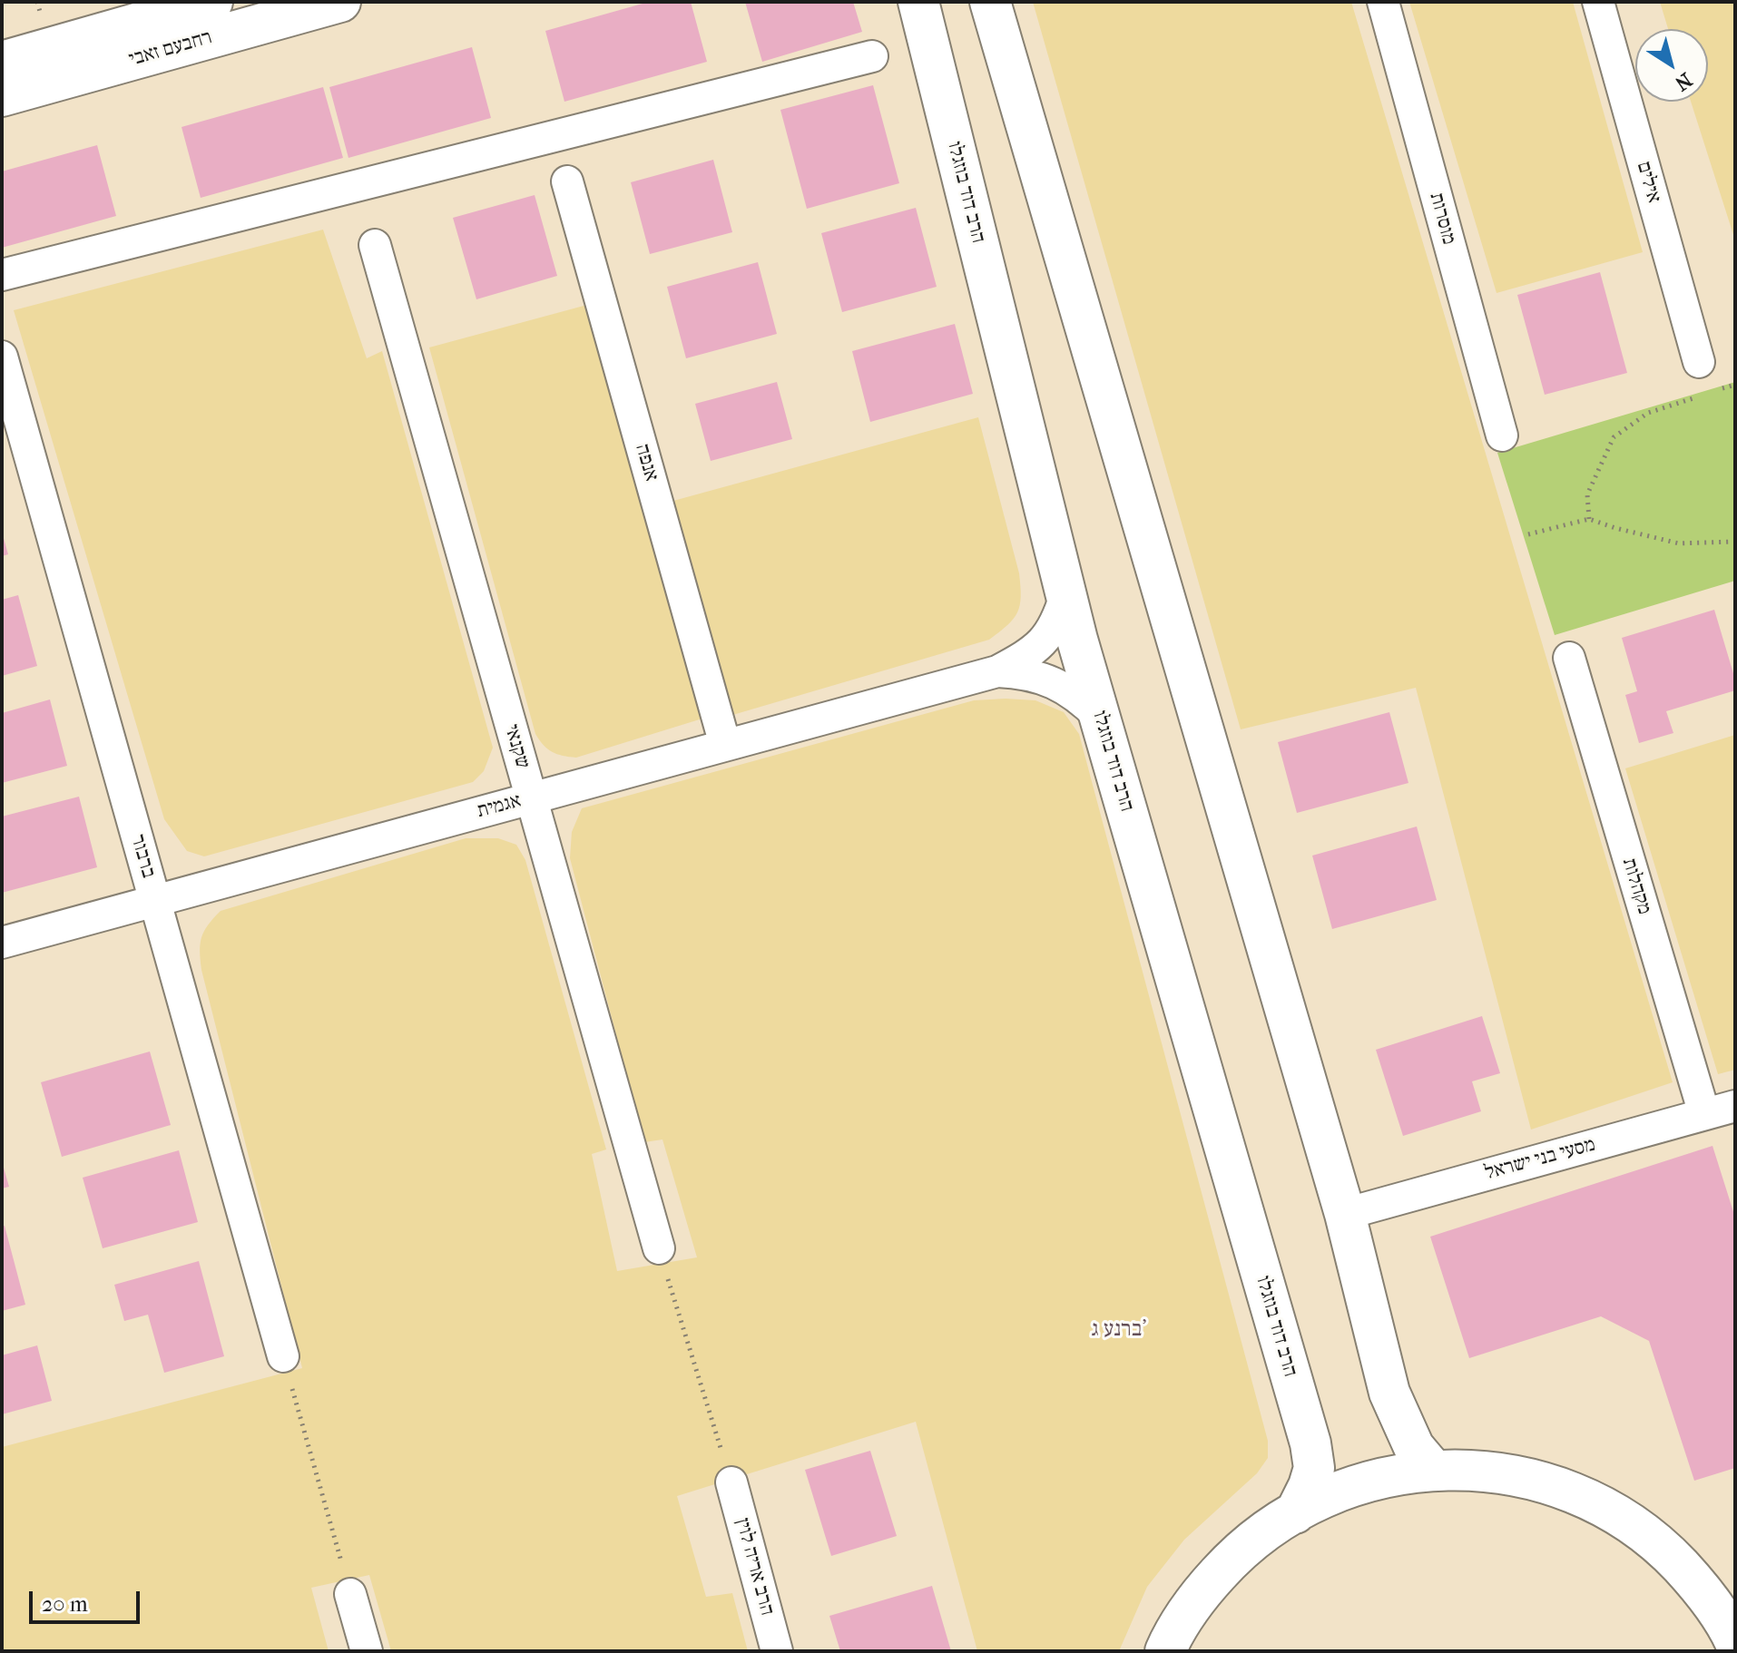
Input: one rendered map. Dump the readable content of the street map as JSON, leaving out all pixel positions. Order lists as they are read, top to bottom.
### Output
{
  "streets": {
    "street": [
      "רחבעם זאבי",
      "אילים",
      "הרב דוד בוזגלו",
      "מוסרות",
      "אנפה",
      "שקנאי",
      "אגמית",
      "ברבור",
      "מקהלות",
      "מסעי בני ישראל",
      "הרב אריה לוין"
    ]
  },
  "crossings": [
    ["הרב דוד בוזגלו", "אגמית"],
    ["אנפה", "אגמית"],
    ["שקנאי", "אגמית"],
    ["אגמית", "ברבור"],
    ["מקהלות", "מסעי בני ישראל"]
  ],
  "districts": ["ברנע ג'"],
  "scale_bar": "20 m",
  "north": "bottom right"
}
